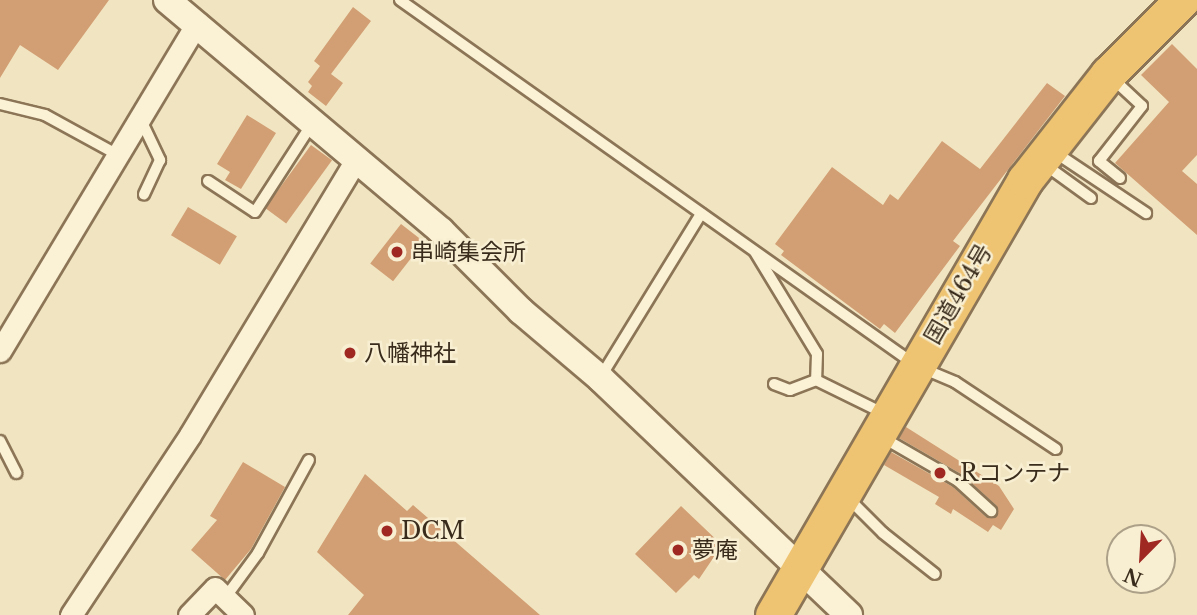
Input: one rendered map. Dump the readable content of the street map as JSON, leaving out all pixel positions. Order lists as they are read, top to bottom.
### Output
{
  "streets": {
    "highway": ["国道464号"]
  },
  "places": [
    "串崎集会所",
    "八幡神社",
    ".Rコンテナ",
    "DCM",
    "夢庵"
  ],
  "north": "bottom left"
}
